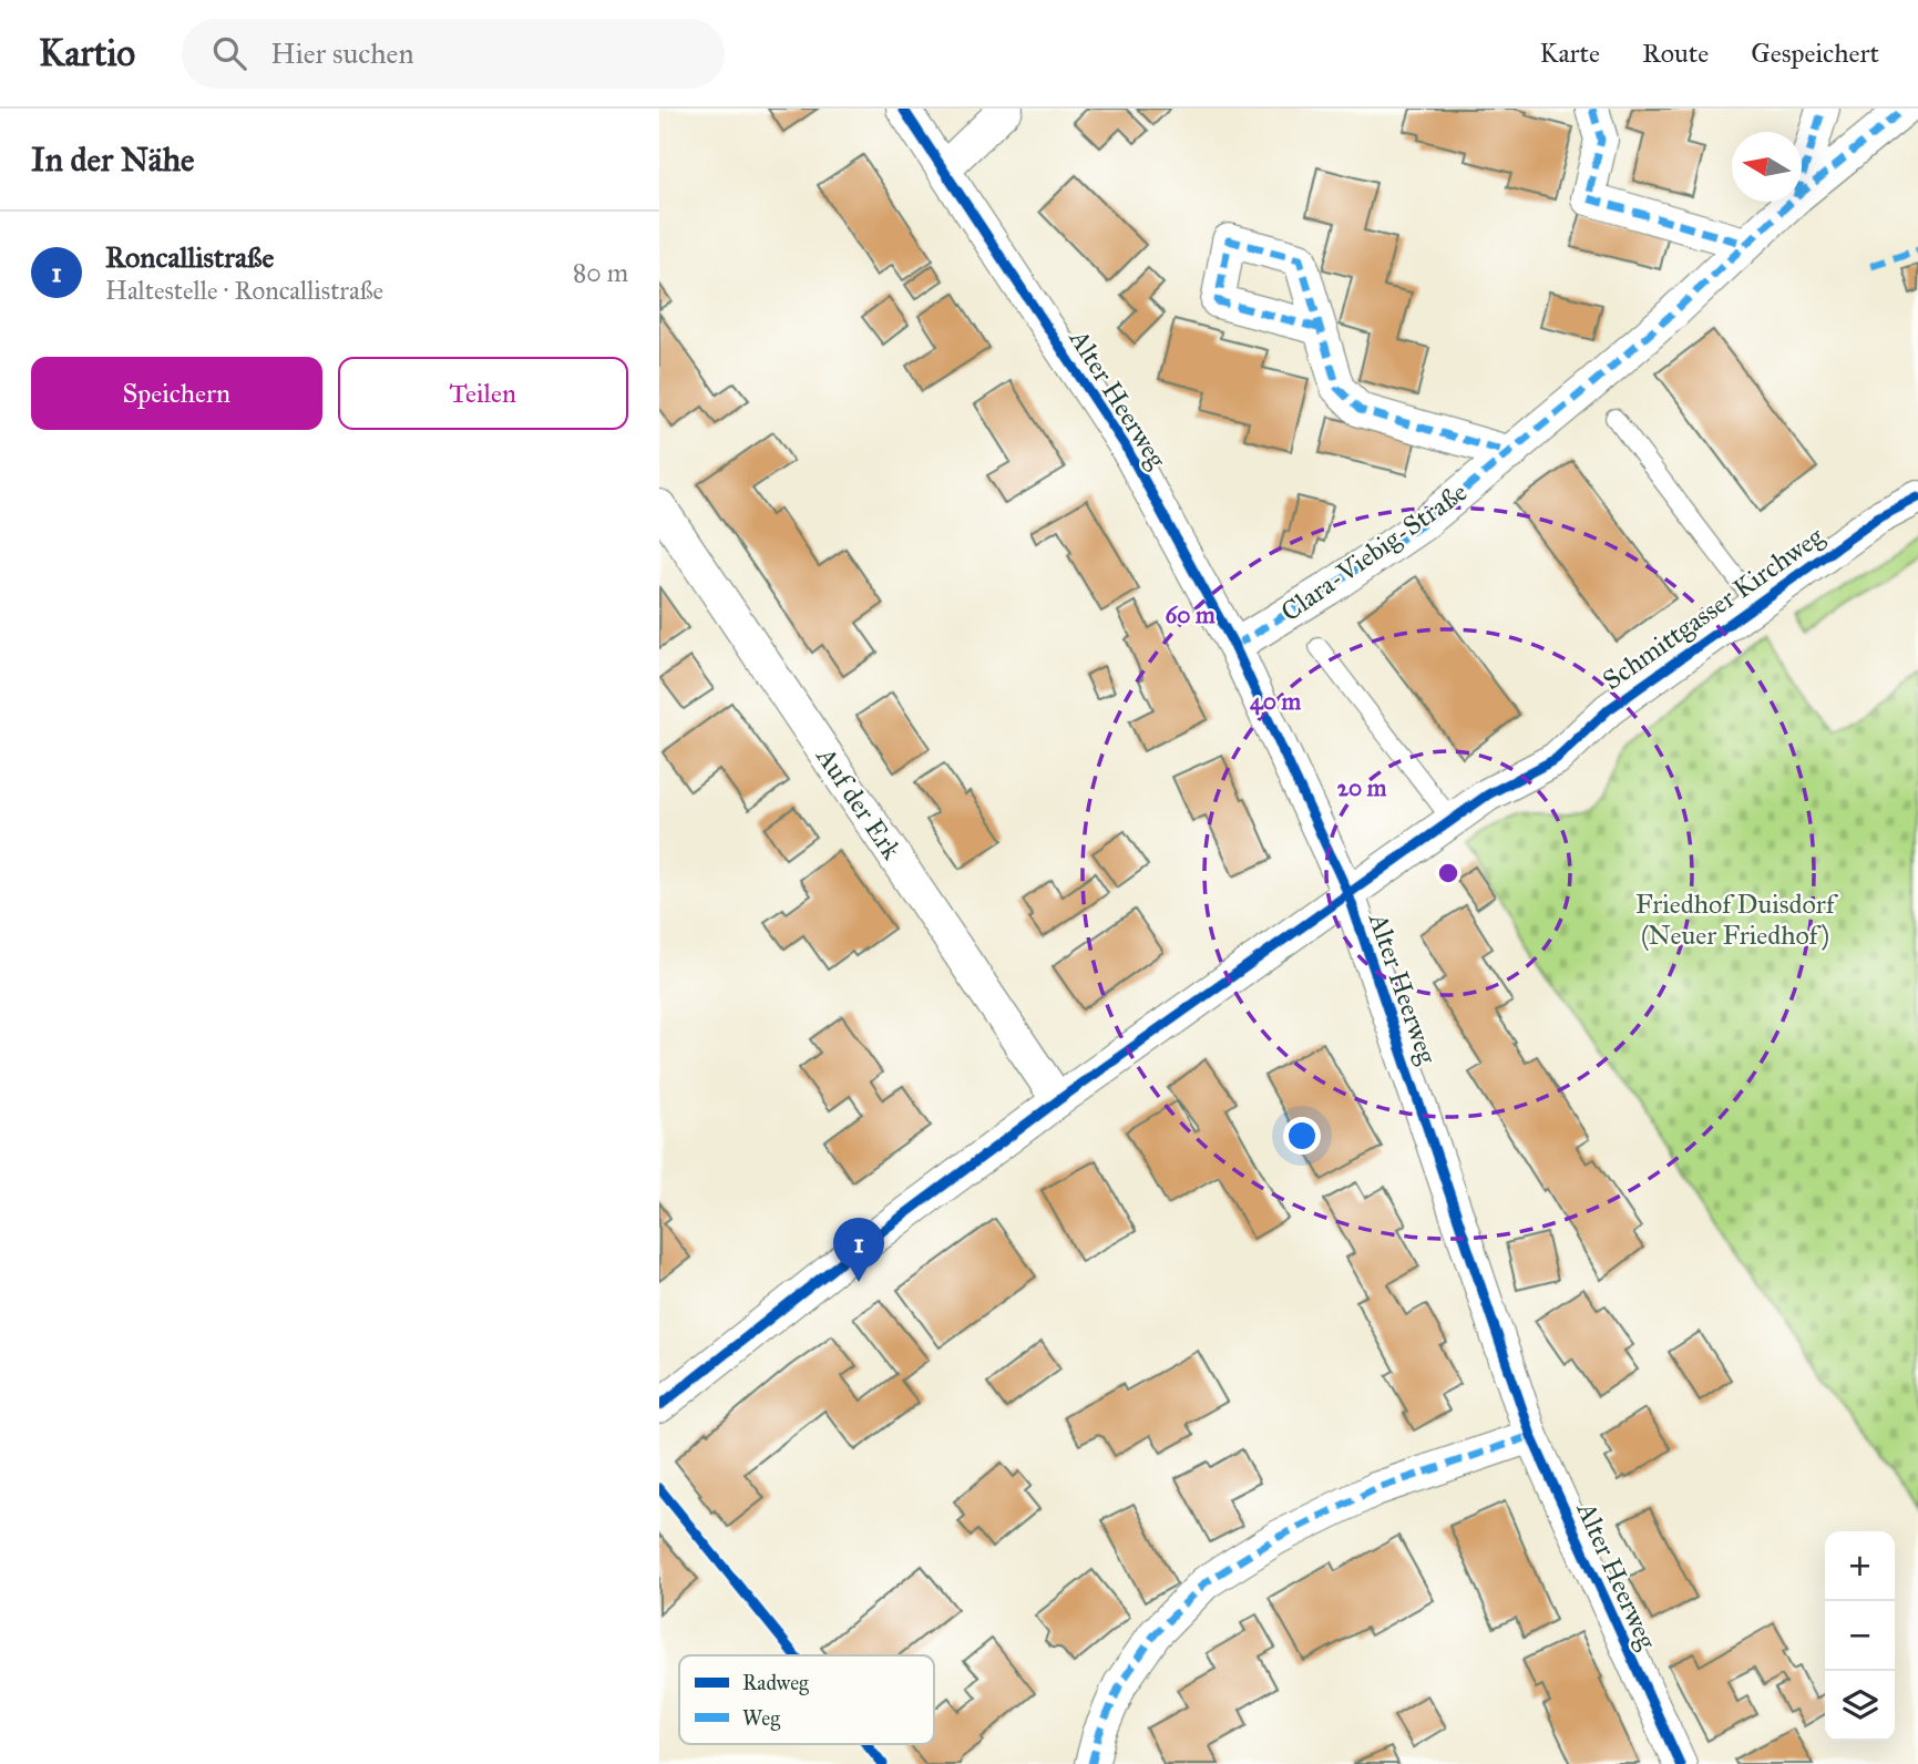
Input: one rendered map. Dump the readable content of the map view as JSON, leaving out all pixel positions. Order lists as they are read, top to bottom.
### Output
{
  "streets": {
    "street": [
      "Alter Heerweg",
      "Clara-Viebig-Straße",
      "Schmittgasser Kirchweg",
      "Auf der Erk"
    ]
  },
  "crossings": [
    ["Alter Heerweg", "Clara-Viebig-Straße"],
    ["Alter Heerweg", "Schmittgasser Kirchweg"],
    ["Schmittgasser Kirchweg", "Auf der Erk"]
  ],
  "parks": ["Friedhof Duisdorf (Neuer Friedhof)"],
  "legend": ["Radweg", "Weg"],
  "north": "left",
  "page": {
    "header": "Kartio",
    "search": "Hier suchen",
    "nav": ["Karte", "Route", "Gespeichert"],
    "heading": "In der Nähe",
    "list": [
      {
        "mark": "1",
        "name": "Roncallistraße",
        "note": "Haltestelle · Roncallistraße",
        "value": "80 m"
      }
    ],
    "buttons": ["Speichern", "Teilen"],
    "pins": "1",
    "map_buttons": ["+", "−"]
  },
  "rings": ["60 m", "40 m", "20 m"]
}
